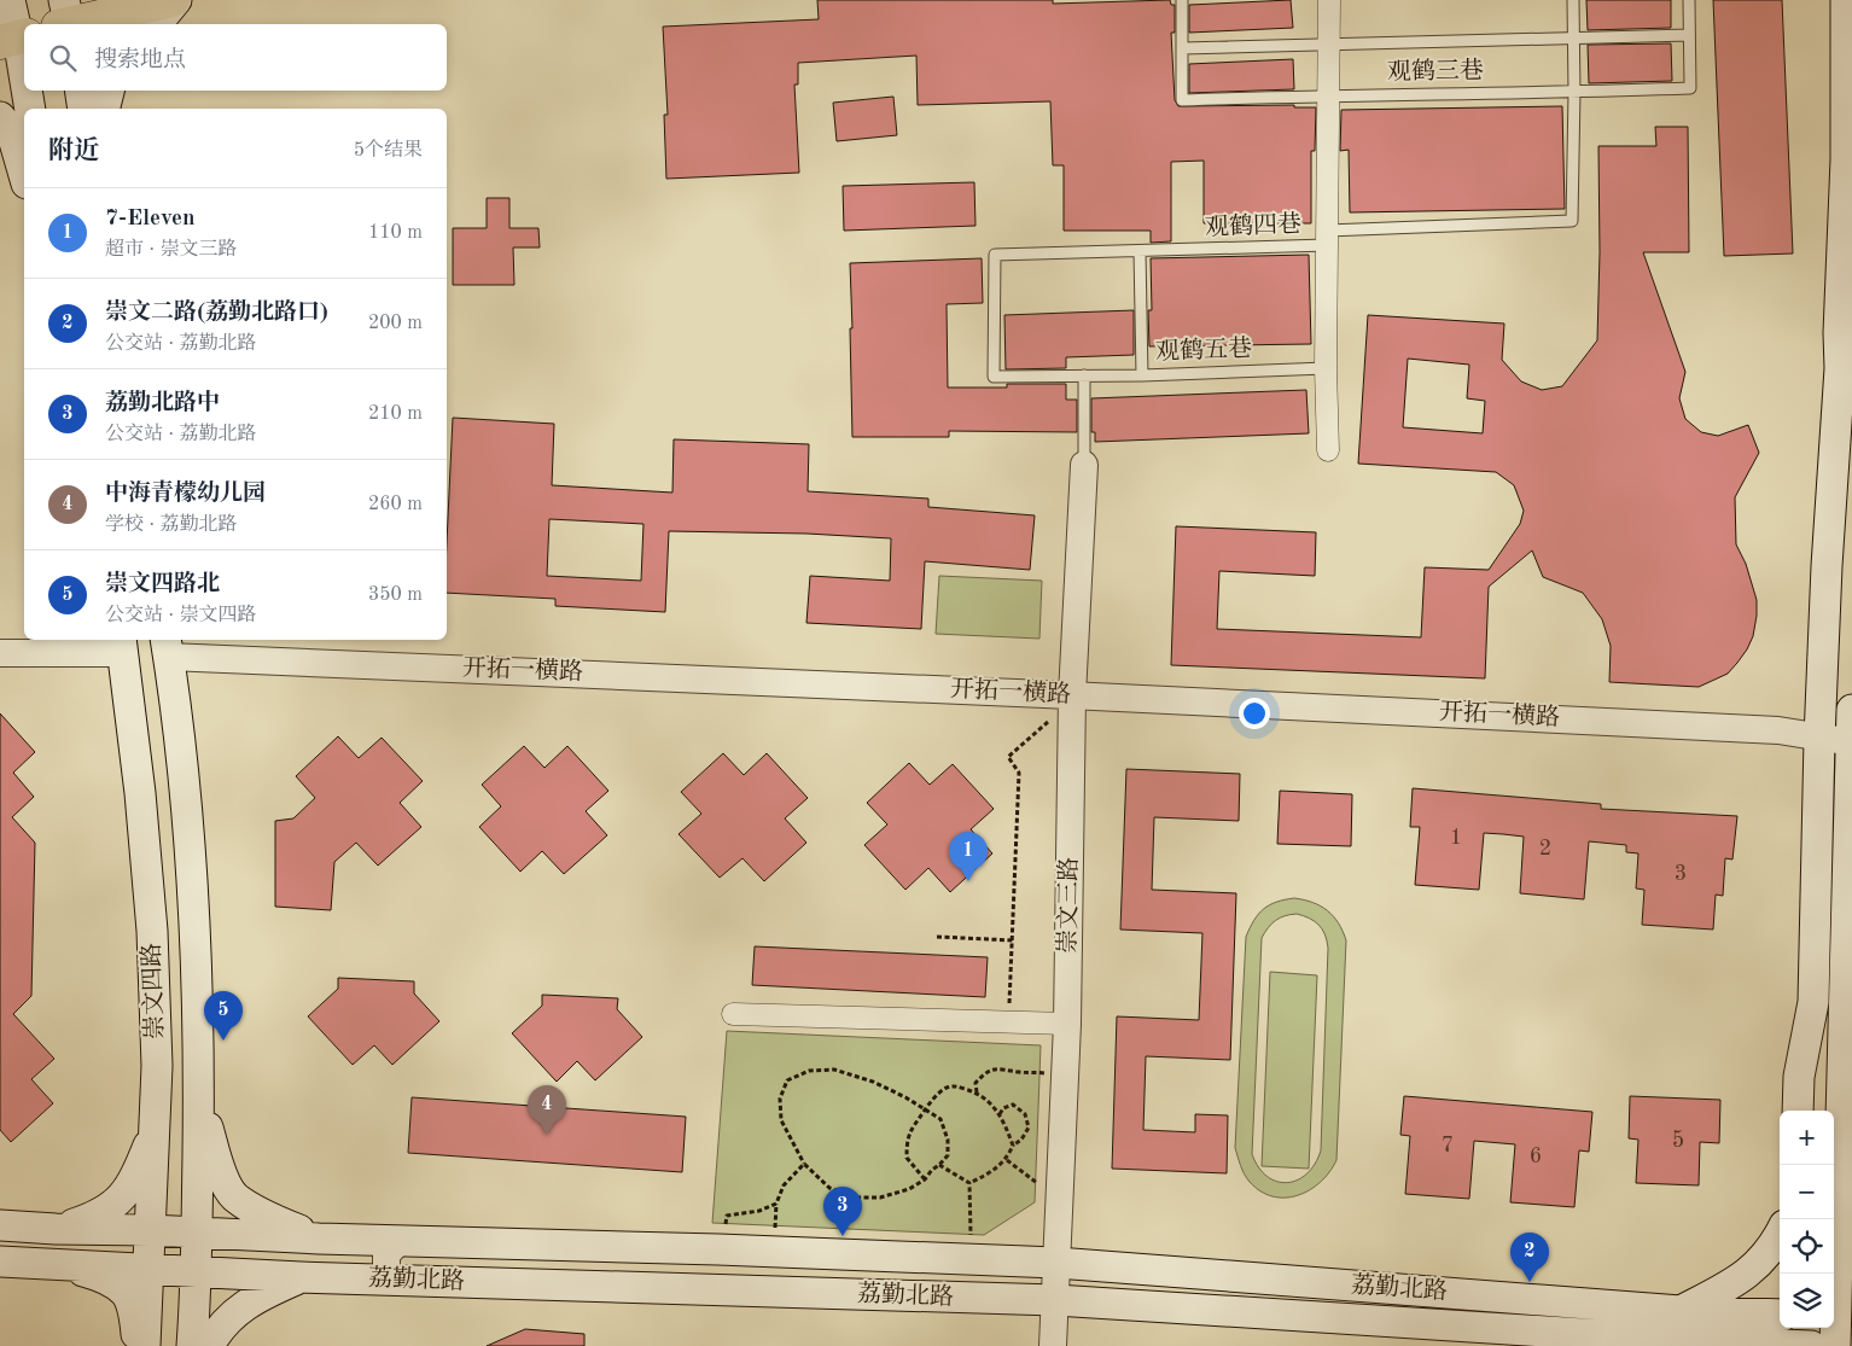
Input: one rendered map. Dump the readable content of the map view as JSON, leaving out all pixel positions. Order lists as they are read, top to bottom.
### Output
{
  "streets": {
    "main road": ["崇文四路", "荔勤北路"],
    "street": ["开拓一横路", "崇文三路"],
    "lane": ["观鹤三巷", "观鹤四巷", "观鹤五巷"]
  },
  "crossings": [
    ["观鹤三巷", "观鹤四巷"],
    ["观鹤四巷", "观鹤五巷"],
    ["开拓一横路", "崇文三路"],
    ["开拓一横路", "崇文四路"],
    ["崇文三路", "荔勤北路"],
    ["崇文四路", "荔勤北路"]
  ],
  "house_numbers": [
    "1",
    "2",
    "3",
    "5",
    "7",
    "6"
  ],
  "page": {
    "search": "搜索地点",
    "heading": ["附近", "5个结果"],
    "list": [
      {
        "mark": "1",
        "name": "7-Eleven",
        "note": "超市 · 崇文三路",
        "value": "110 m"
      },
      {
        "mark": "2",
        "name": "崇文二路(荔勤北路口)",
        "note": "公交站 · 荔勤北路",
        "value": "200 m"
      },
      {
        "mark": "3",
        "name": "荔勤北路中",
        "note": "公交站 · 荔勤北路",
        "value": "210 m"
      },
      {
        "mark": "4",
        "name": "中海青檬幼儿园",
        "note": "学校 · 荔勤北路",
        "value": "260 m"
      },
      {
        "mark": "5",
        "name": "崇文四路北",
        "note": "公交站 · 崇文四路",
        "value": "350 m"
      }
    ],
    "pins": [
      "1",
      "5",
      "4",
      "3",
      "2"
    ],
    "map_buttons": ["+", "−"]
  }
}
